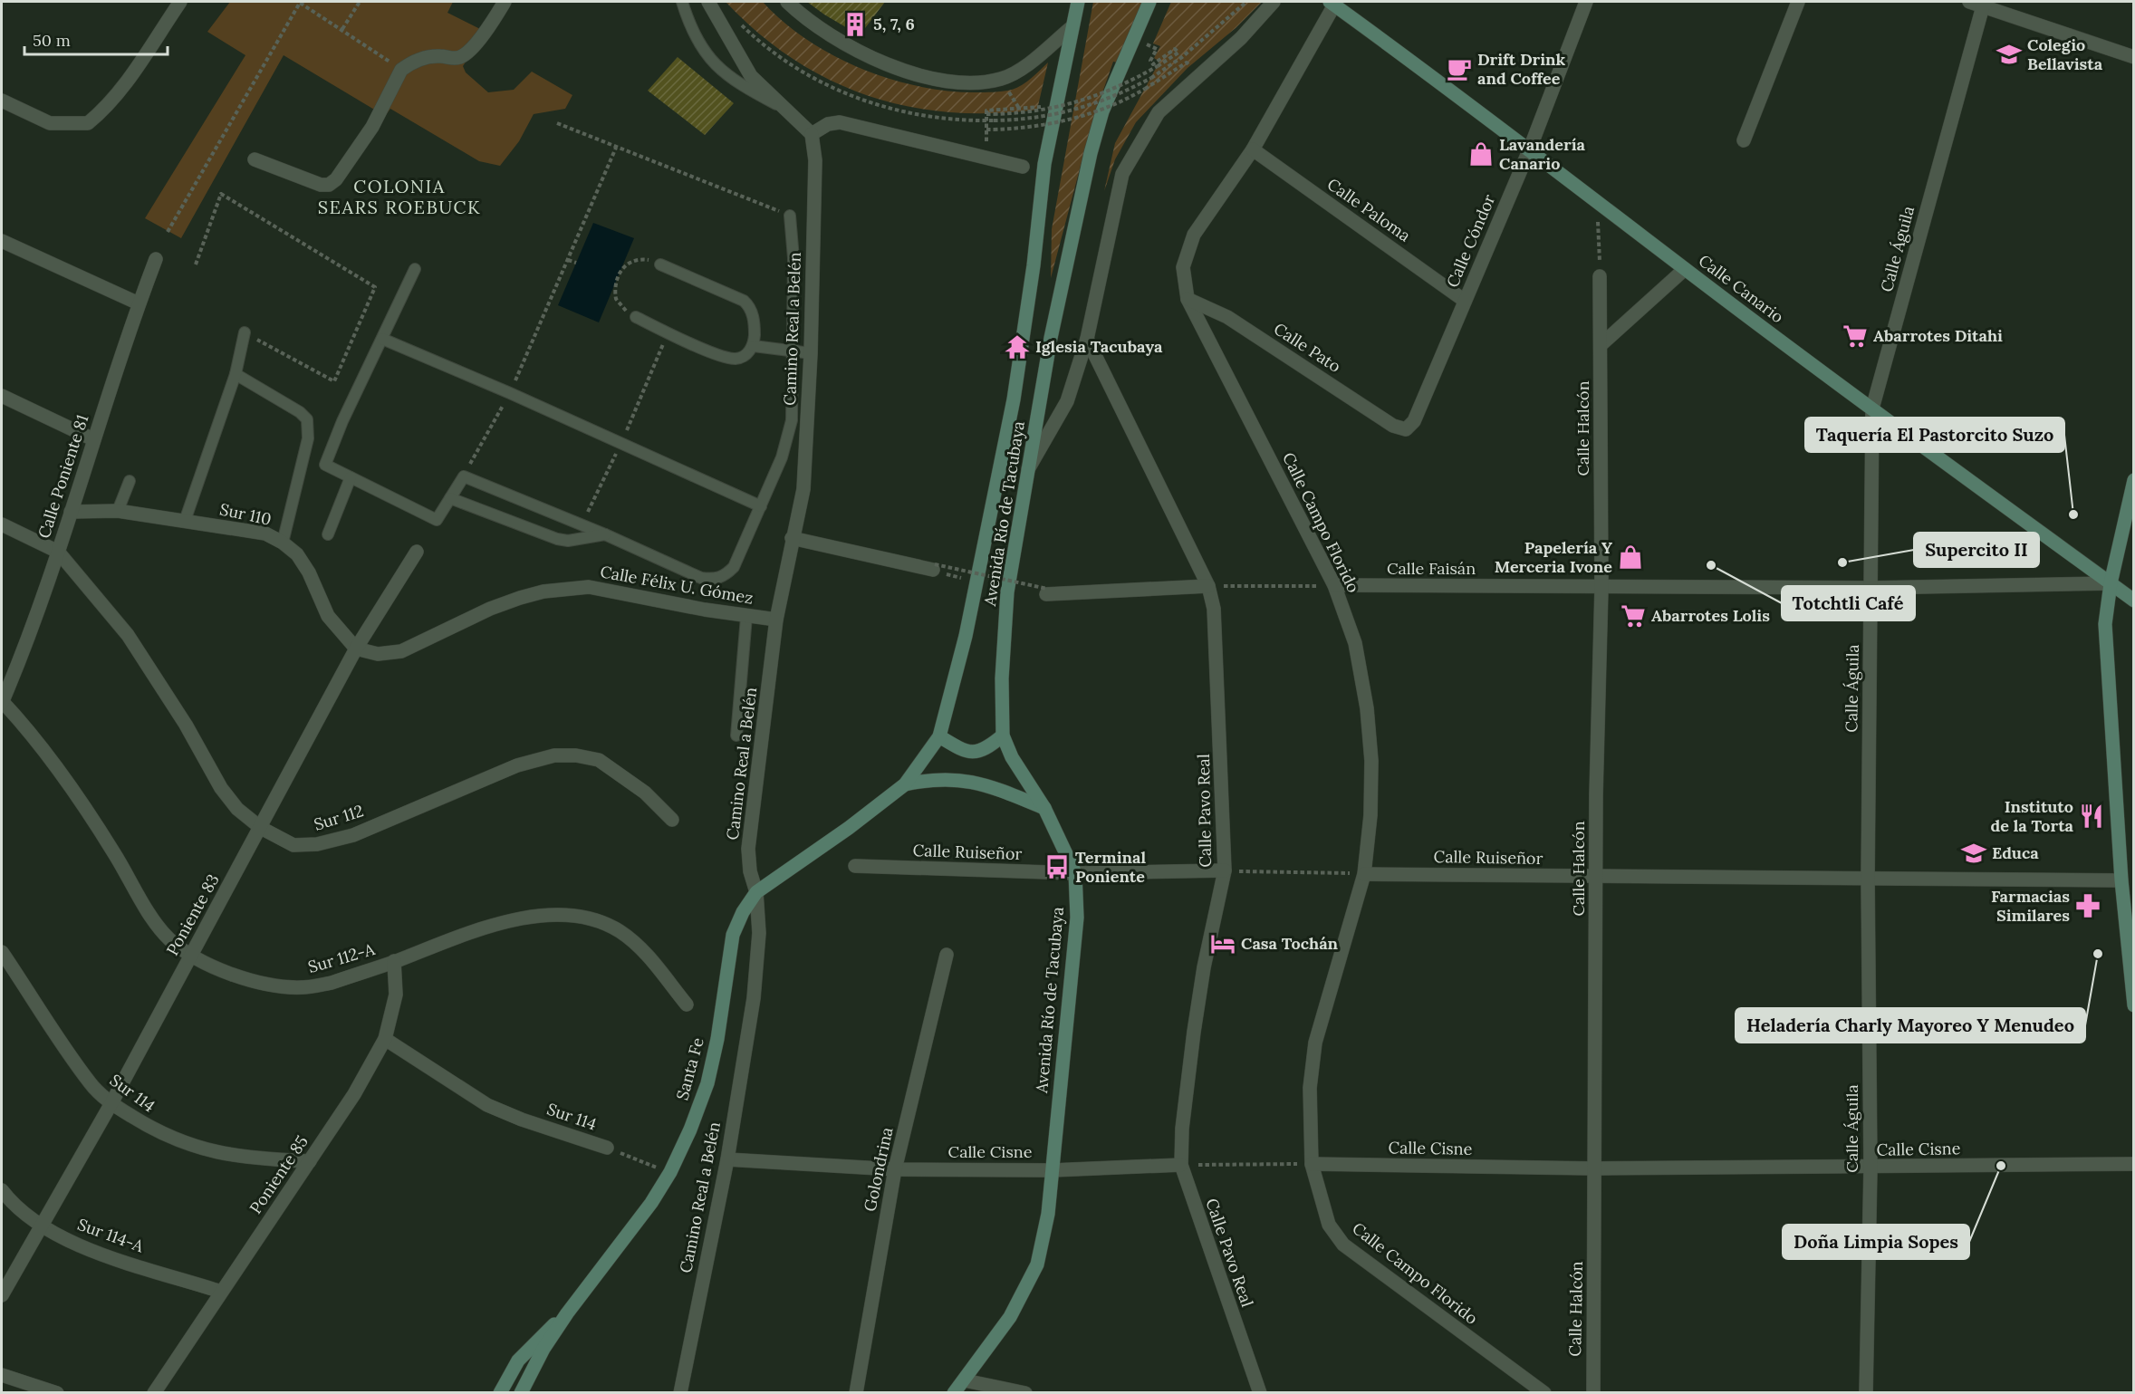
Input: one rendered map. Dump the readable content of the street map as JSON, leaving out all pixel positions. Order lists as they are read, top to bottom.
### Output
{
  "streets": {
    "main road": ["Calle Canario", "Avenida Río de Tacubaya", "Santa Fe"],
    "street": [
      "Calle Paloma",
      "Calle Cóndor",
      "Calle Águila",
      "Camino Real a Belén",
      "Calle Pato",
      "Calle Halcón",
      "Calle Poniente 81",
      "Sur 110",
      "Calle Campo Florido",
      "Calle Faisán",
      "Calle Félix U. Gómez",
      "Calle Pavo Real",
      "Sur 112",
      "Calle Ruiseñor",
      "Poniente 83",
      "Sur 112-A",
      "Sur 114",
      "Calle Cisne",
      "Golondrina",
      "Poniente 85",
      "Sur 114-A"
    ]
  },
  "crossings": [
    ["Calle Paloma", "Calle Cóndor"],
    ["Calle Paloma", "Calle Campo Florido"],
    ["Calle Cóndor", "Calle Canario"],
    ["Calle Cóndor", "Calle Pato"],
    ["Calle Águila", "Calle Canario"],
    ["Calle Águila", "Calle Faisán"],
    ["Calle Águila", "Calle Ruiseñor"],
    ["Calle Águila", "Calle Cisne"],
    ["Calle Canario", "Calle Campo Florido"],
    ["Calle Canario", "Calle Faisán"],
    ["Camino Real a Belén", "Calle Félix U. Gómez"],
    ["Camino Real a Belén", "Santa Fe"],
    ["Camino Real a Belén", "Calle Cisne"],
    ["Calle Pato", "Calle Campo Florido"],
    ["Calle Halcón", "Calle Faisán"],
    ["Calle Halcón", "Calle Ruiseñor"],
    ["Calle Halcón", "Calle Cisne"],
    ["Calle Poniente 81", "Sur 110"],
    ["Calle Poniente 81", "Sur 112"],
    ["Calle Poniente 81", "Sur 112-A"],
    ["Avenida Río de Tacubaya", "Calle Ruiseñor"],
    ["Avenida Río de Tacubaya", "Santa Fe"],
    ["Avenida Río de Tacubaya", "Calle Cisne"],
    ["Sur 110", "Calle Félix U. Gómez"],
    ["Sur 110", "Poniente 83"],
    ["Calle Campo Florido", "Calle Faisán"],
    ["Calle Campo Florido", "Calle Ruiseñor"],
    ["Calle Campo Florido", "Calle Cisne"],
    ["Calle Félix U. Gómez", "Poniente 83"],
    ["Calle Pavo Real", "Calle Ruiseñor"],
    ["Calle Pavo Real", "Calle Cisne"],
    ["Sur 112", "Poniente 83"],
    ["Poniente 83", "Sur 112-A"],
    ["Poniente 83", "Sur 114"],
    ["Poniente 83", "Sur 114-A"],
    ["Sur 112-A", "Poniente 85"],
    ["Sur 114", "Poniente 85"],
    ["Calle Cisne", "Golondrina"],
    ["Poniente 85", "Sur 114-A"]
  ],
  "districts": ["COLONIA SEARS ROEBUCK"],
  "places": {
    "building": ["5, 7, 6"],
    "school or university": ["Colegio Bellavista", "Educa"],
    "cafe": ["Drift Drink and Coffee"],
    "shop": ["Lavandería Canario", "Papelería Y Merceria Ivone"],
    "supermarket": ["Abarrotes Ditahi", "Abarrotes Lolis"],
    "temple": ["Iglesia Tacubaya"],
    "other": [
      "Taquería El Pastorcito Suzo",
      "Supercito II",
      "Totchtli Café",
      "Heladería Charly Mayoreo Y Menudeo",
      "Doña Limpia Sopes"
    ],
    "restaurant": ["Instituto de la Torta"],
    "bus stop": ["Terminal Poniente"],
    "pharmacy": ["Farmacias Similares"],
    "hotel": ["Casa Tochán"]
  },
  "scale_bar": "50 m"
}
